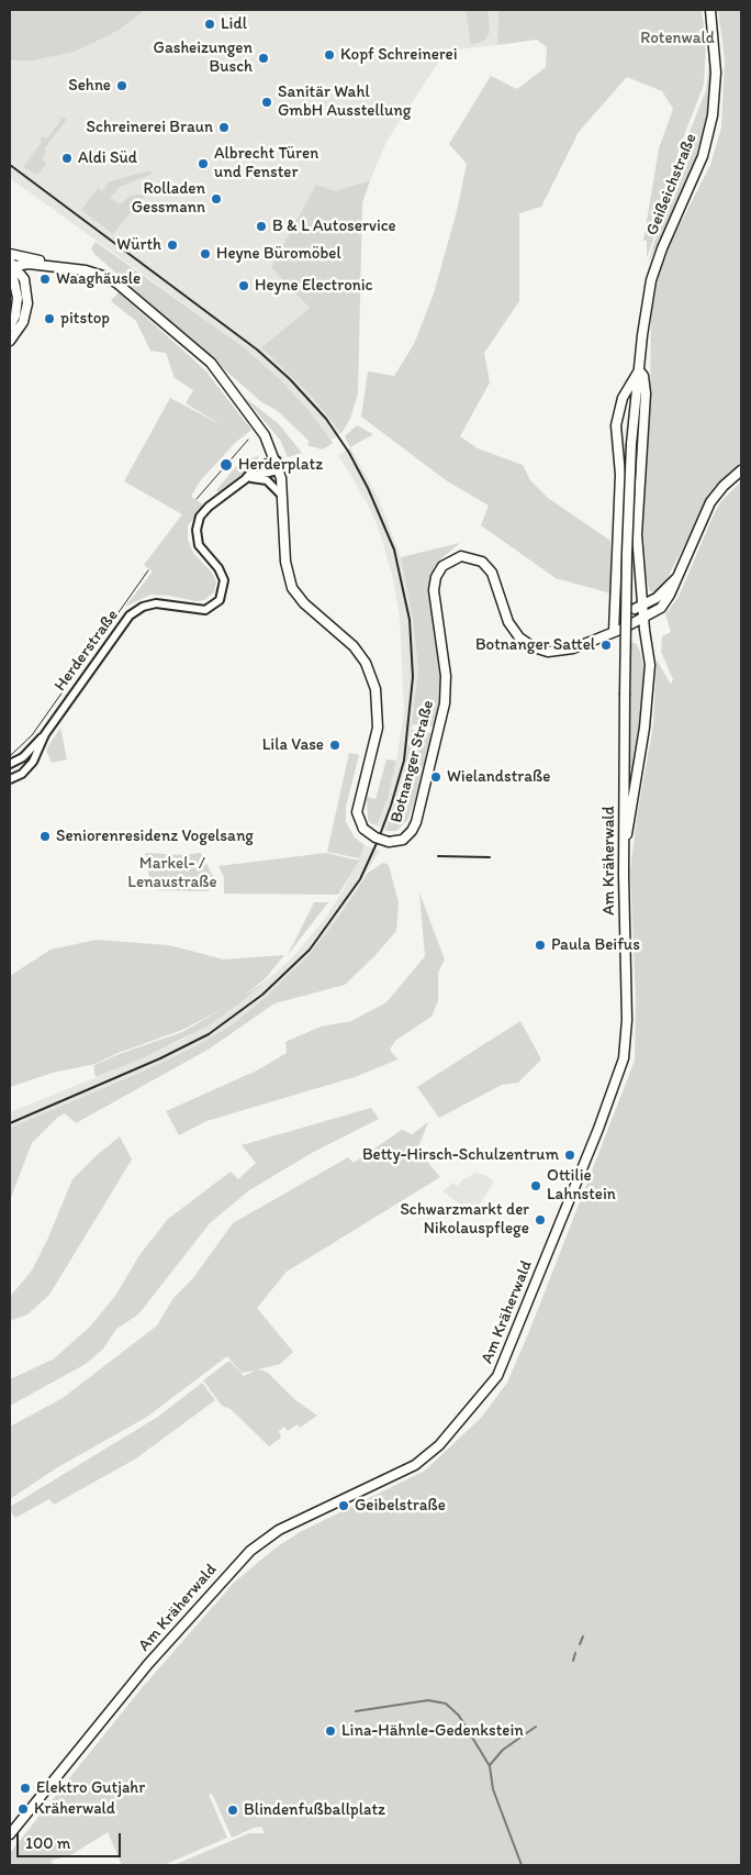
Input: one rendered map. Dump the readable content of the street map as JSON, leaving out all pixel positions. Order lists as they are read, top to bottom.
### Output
{
  "streets": {
    "main road": ["Geißeichstraße", "Botnanger Straße", "Am Kräherwald"],
    "street": ["Herderstraße"]
  },
  "crossings": [
    ["Geißeichstraße", "Botnanger Straße"],
    ["Geißeichstraße", "Am Kräherwald"],
    ["Herderstraße", "Botnanger Straße"]
  ],
  "parks": ["Rotenwald", "Markel- / Lenaustraße"],
  "places": [
    "Lidl",
    "Kopf Schreinerei",
    "Gasheizungen Busch",
    "Sehne",
    "Sanitär Wahl GmbH Ausstellung",
    "Schreinerei Braun",
    "Aldi Süd",
    "Albrecht Türen und Fenster",
    "Rolladen Gessmann",
    "B & L Autoservice",
    "Würth",
    "Heyne Büromöbel",
    "Waaghäusle",
    "Heyne Electronic",
    "pitstop",
    "Herderplatz",
    "Botnanger Sattel",
    "Lila Vase",
    "Wielandstraße",
    "Seniorenresidenz Vogelsang",
    "Paula Beifus",
    "Betty-Hirsch-Schulzentrum",
    "Ottilie Lahnstein",
    "Schwarzmarkt der Nikolauspflege",
    "Geibelstraße",
    "Lina-Hähnle-Gedenkstein",
    "Elektro Gutjahr",
    "Kräherwald",
    "Blindenfußballplatz"
  ],
  "scale_bar": "100 m"
}
